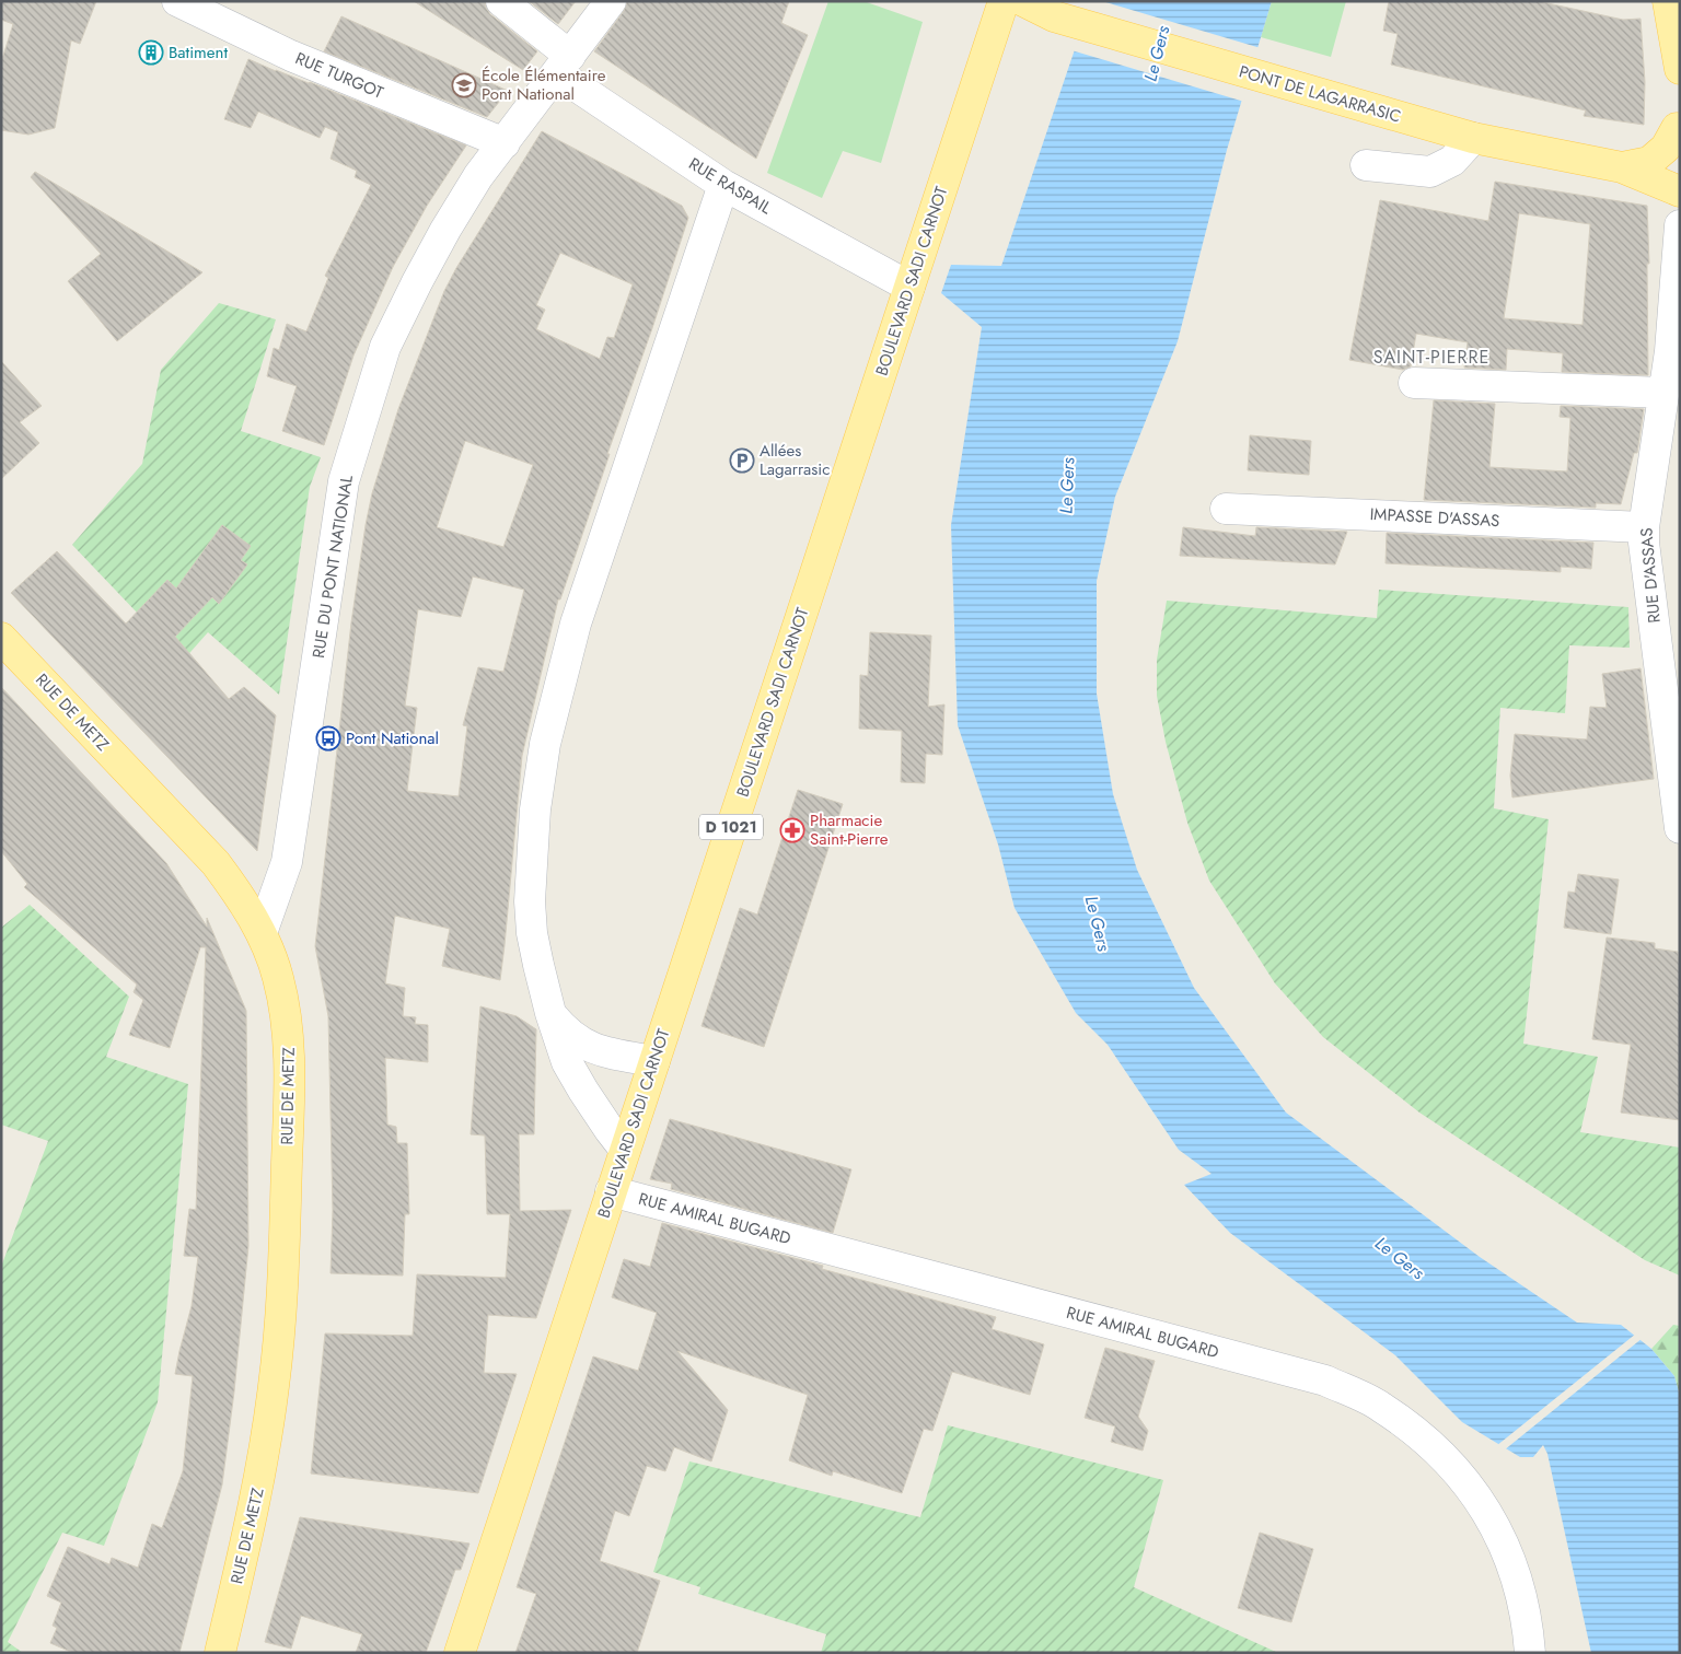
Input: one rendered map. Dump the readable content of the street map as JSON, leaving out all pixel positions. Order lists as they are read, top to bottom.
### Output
{
  "streets": {
    "main road": [
      "PONT DE LAGARRASIC",
      "BOULEVARD SADI CARNOT",
      "RUE DE METZ",
      "D 1021"
    ],
    "street": [
      "RUE TURGOT",
      "RUE RASPAIL",
      "IMPASSE D'ASSAS",
      "RUE DU PONT NATIONAL",
      "RUE D'ASSAS",
      "RUE AMIRAL BUGARD"
    ]
  },
  "crossings": [
    ["RUE TURGOT", "RUE DU PONT NATIONAL"],
    ["RUE RASPAIL", "BOULEVARD SADI CARNOT"],
    ["RUE RASPAIL", "RUE DU PONT NATIONAL"],
    ["BOULEVARD SADI CARNOT", "RUE AMIRAL BUGARD"],
    ["IMPASSE D'ASSAS", "RUE D'ASSAS"],
    ["RUE DU PONT NATIONAL", "RUE DE METZ"]
  ],
  "districts": ["SAINT-PIERRE"],
  "water": ["Le Gers"],
  "places": {
    "building": ["Batiment"],
    "school or university": ["École Élémentaire Pont National"],
    "parking": ["Allées Lagarrasic"],
    "bus stop": ["Pont National"],
    "pharmacy": ["Pharmacie Saint-Pierre"]
  }
}
